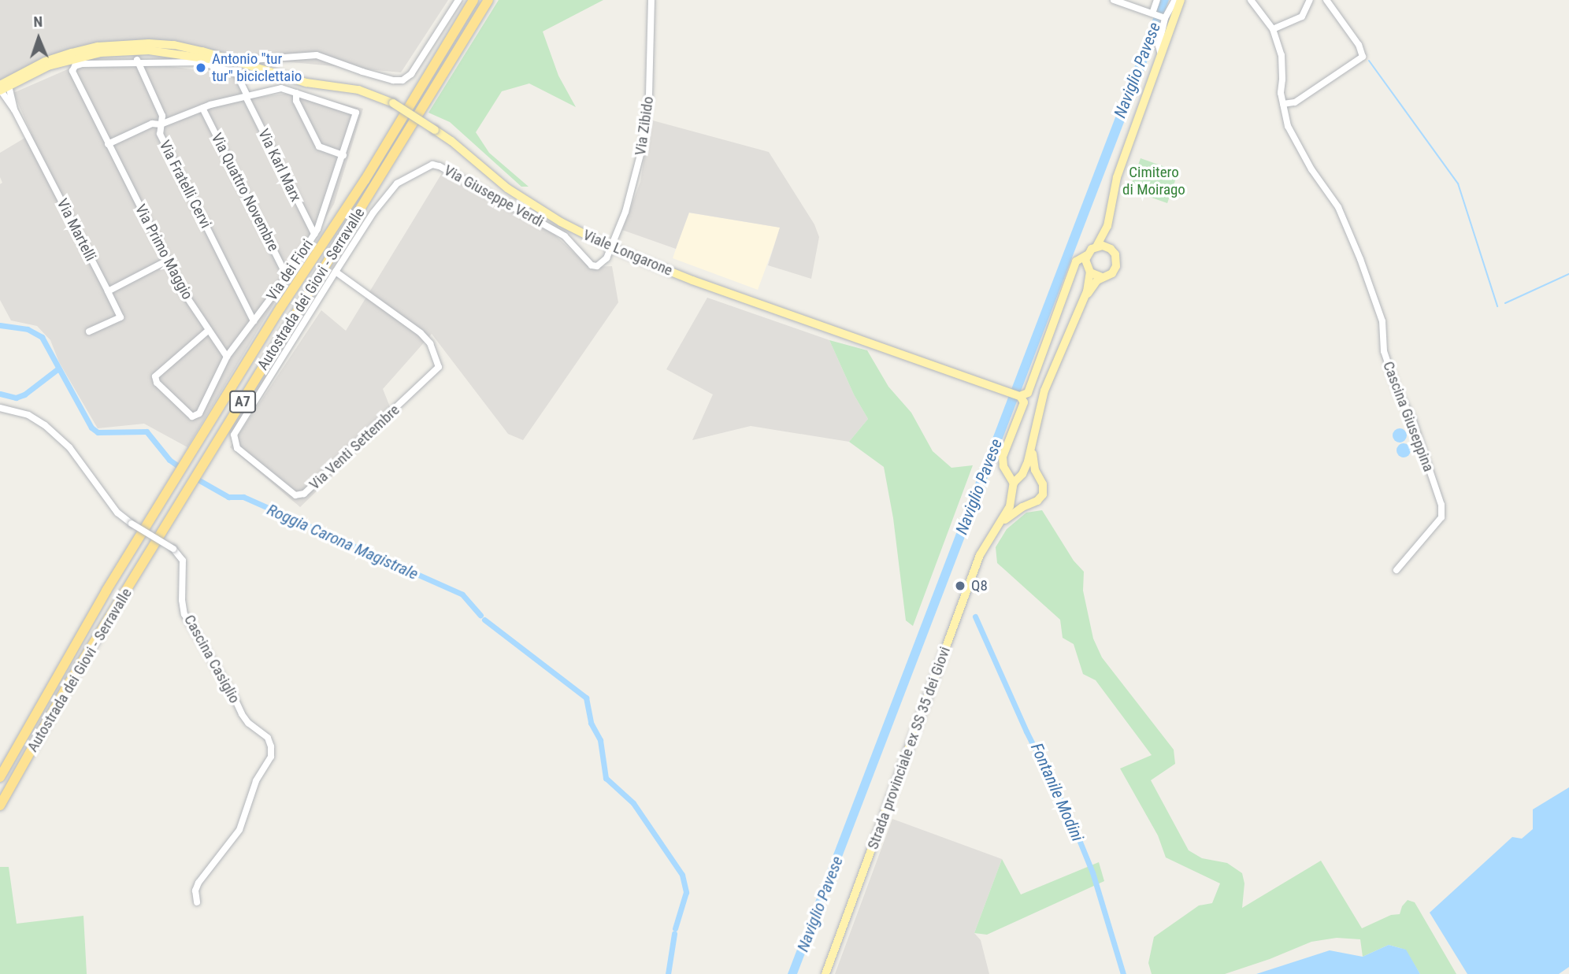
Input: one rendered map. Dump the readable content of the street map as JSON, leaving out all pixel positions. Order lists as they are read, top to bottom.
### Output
{
  "streets": {
    "highway": ["Autostrada dei Giovi - Serravalle", "A7"],
    "main road": ["Viale Longarone", "Strada provinciale ex SS 35 dei Giovi"],
    "street": [
      "Via Zibido",
      "Via Karl Marx",
      "Via Fratelli Cervi",
      "Via Quattro Novembre",
      "Via Giuseppe Verdi",
      "Via Martelli",
      "Via Primo Maggio",
      "Via dei Fiori",
      "Cascina Giuseppina",
      "Via Venti Settembre",
      "Cascina Casiglio"
    ]
  },
  "crossings": [
    ["Via Zibido", "Via Giuseppe Verdi"],
    ["Via Zibido", "Viale Longarone"],
    ["Via Karl Marx", "Via Fratelli Cervi"],
    ["Via Karl Marx", "Via Primo Maggio"],
    ["Via Karl Marx", "Via dei Fiori"],
    ["Via Fratelli Cervi", "Via Primo Maggio"],
    ["Via Fratelli Cervi", "Via dei Fiori"],
    ["Via Quattro Novembre", "Via dei Fiori"],
    ["Via Giuseppe Verdi", "Viale Longarone"],
    ["Via Giuseppe Verdi", "Via Venti Settembre"],
    ["Via Martelli", "Viale Longarone"],
    ["Via Primo Maggio", "Via dei Fiori"]
  ],
  "water": ["Naviglio Pavese", "Roggia Carona Magistrale", "Fontanile Modini"],
  "parks": ["Cimitero di Moirago"],
  "places": ["Antonio \"tur tur\" biciclettaio", "Q8"],
  "north": "top"
}
